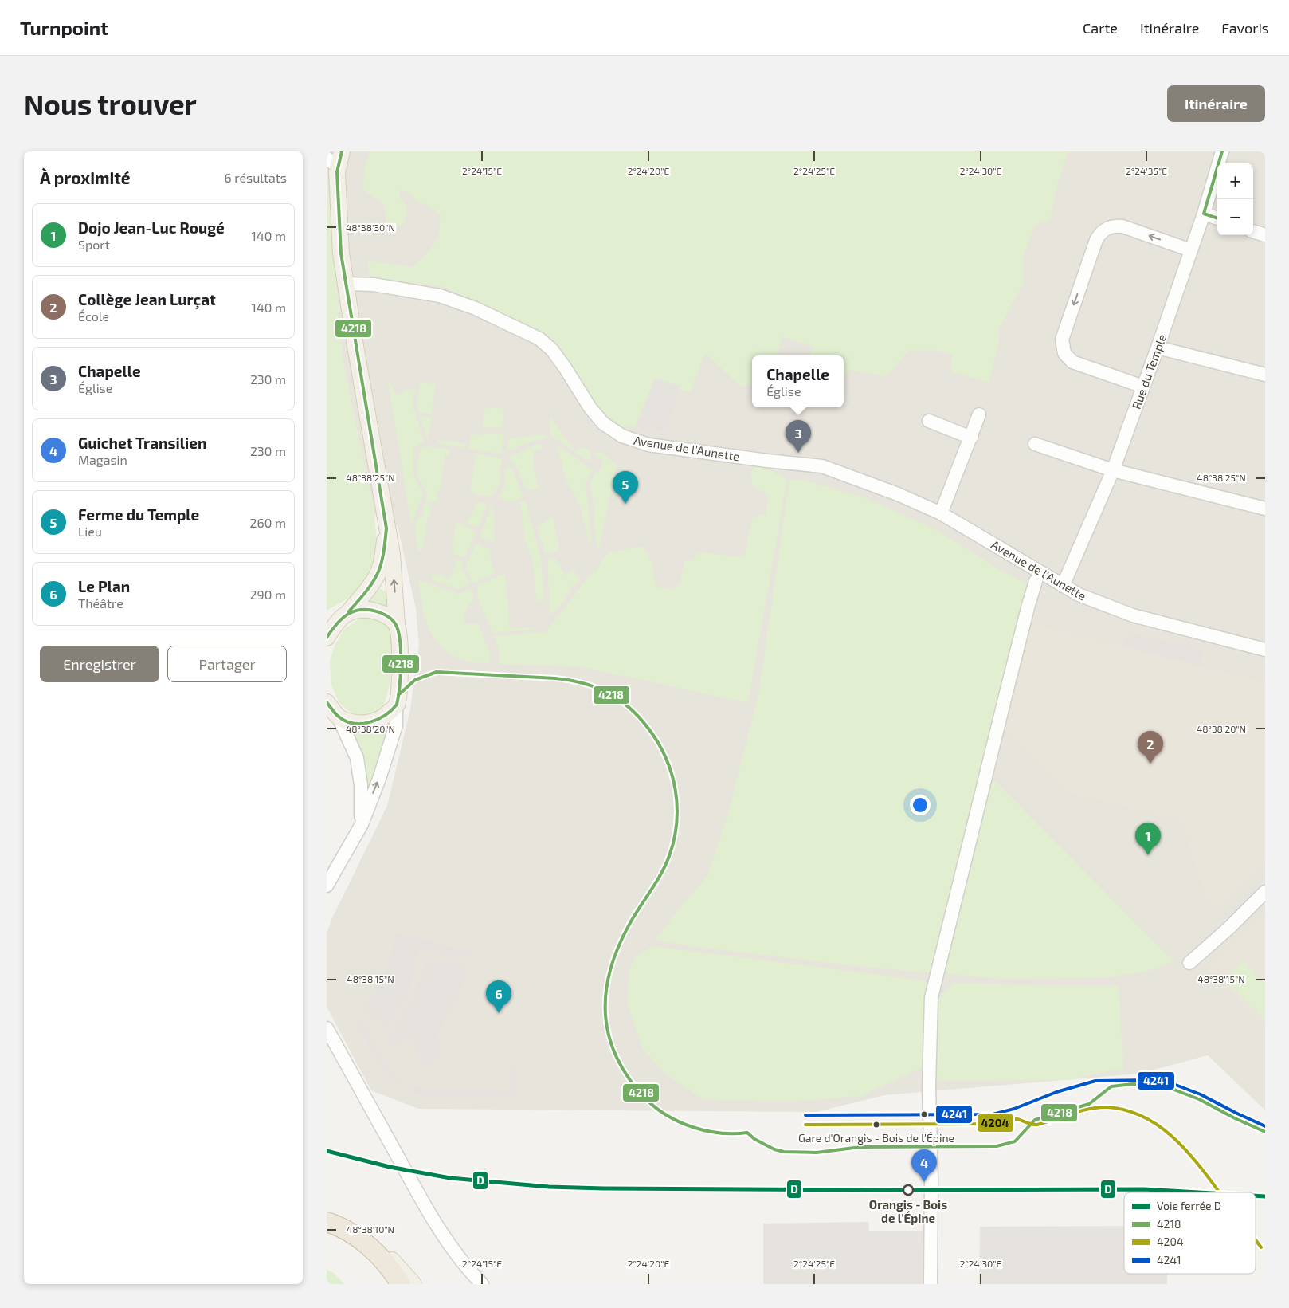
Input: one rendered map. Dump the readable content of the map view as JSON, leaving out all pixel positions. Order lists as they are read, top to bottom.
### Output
{
  "streets": {
    "street": ["Rue du Temple", "Avenue de l’Aunette", "Avenue de l'Aunette"]
  },
  "crossings": [
    ["Rue du Temple", "Avenue de l'Aunette"],
    ["Avenue de l’Aunette", "Avenue de l'Aunette"]
  ],
  "places": ["Gare d'Orangis - Bois de l'Épine", "Orangis - Bois de l'Épine"],
  "lines": [
    "transit line 4218",
    "transit line 4241",
    "transit line 4204",
    "rail line D"
  ],
  "legend": [
    "Voie ferrée D",
    "4218",
    "4204",
    "4241"
  ],
  "page": {
    "header": "Turnpoint",
    "nav": ["Carte", "Itinéraire", "Favoris"],
    "buttons": [
      "Itinéraire",
      ["Enregistrer", "Partager"]
    ],
    "title": "Nous trouver",
    "heading": ["À proximité", "6 résultats"],
    "map_buttons": ["+", "−"],
    "list": [
      {
        "mark": "1",
        "name": "Dojo Jean-Luc Rougé",
        "note": "Sport",
        "value": "140 m"
      },
      {
        "mark": "2",
        "name": "Collège Jean Lurçat",
        "note": "École",
        "value": "140 m"
      },
      {
        "mark": "3",
        "name": "Chapelle",
        "note": "Église",
        "value": "230 m"
      },
      {
        "mark": "4",
        "name": "Guichet Transilien",
        "note": "Magasin",
        "value": "230 m"
      },
      {
        "mark": "5",
        "name": "Ferme du Temple",
        "note": "Lieu",
        "value": "260 m"
      },
      {
        "mark": "6",
        "name": "Le Plan",
        "note": "Théâtre",
        "value": "290 m"
      }
    ],
    "popup": ["Chapelle", "Église"],
    "pins": [
      "3",
      "5",
      "2",
      "1",
      "6",
      "4"
    ]
  },
  "coordinates": [
    "2°24'15\"E",
    "2°24'20\"E",
    "2°24'25\"E",
    "2°24'30\"E",
    "2°24'35\"E",
    "48°38'30\"N",
    "48°38'25\"N",
    "48°38'20\"N",
    "48°38'15\"N",
    "48°38'10\"N"
  ]
}
